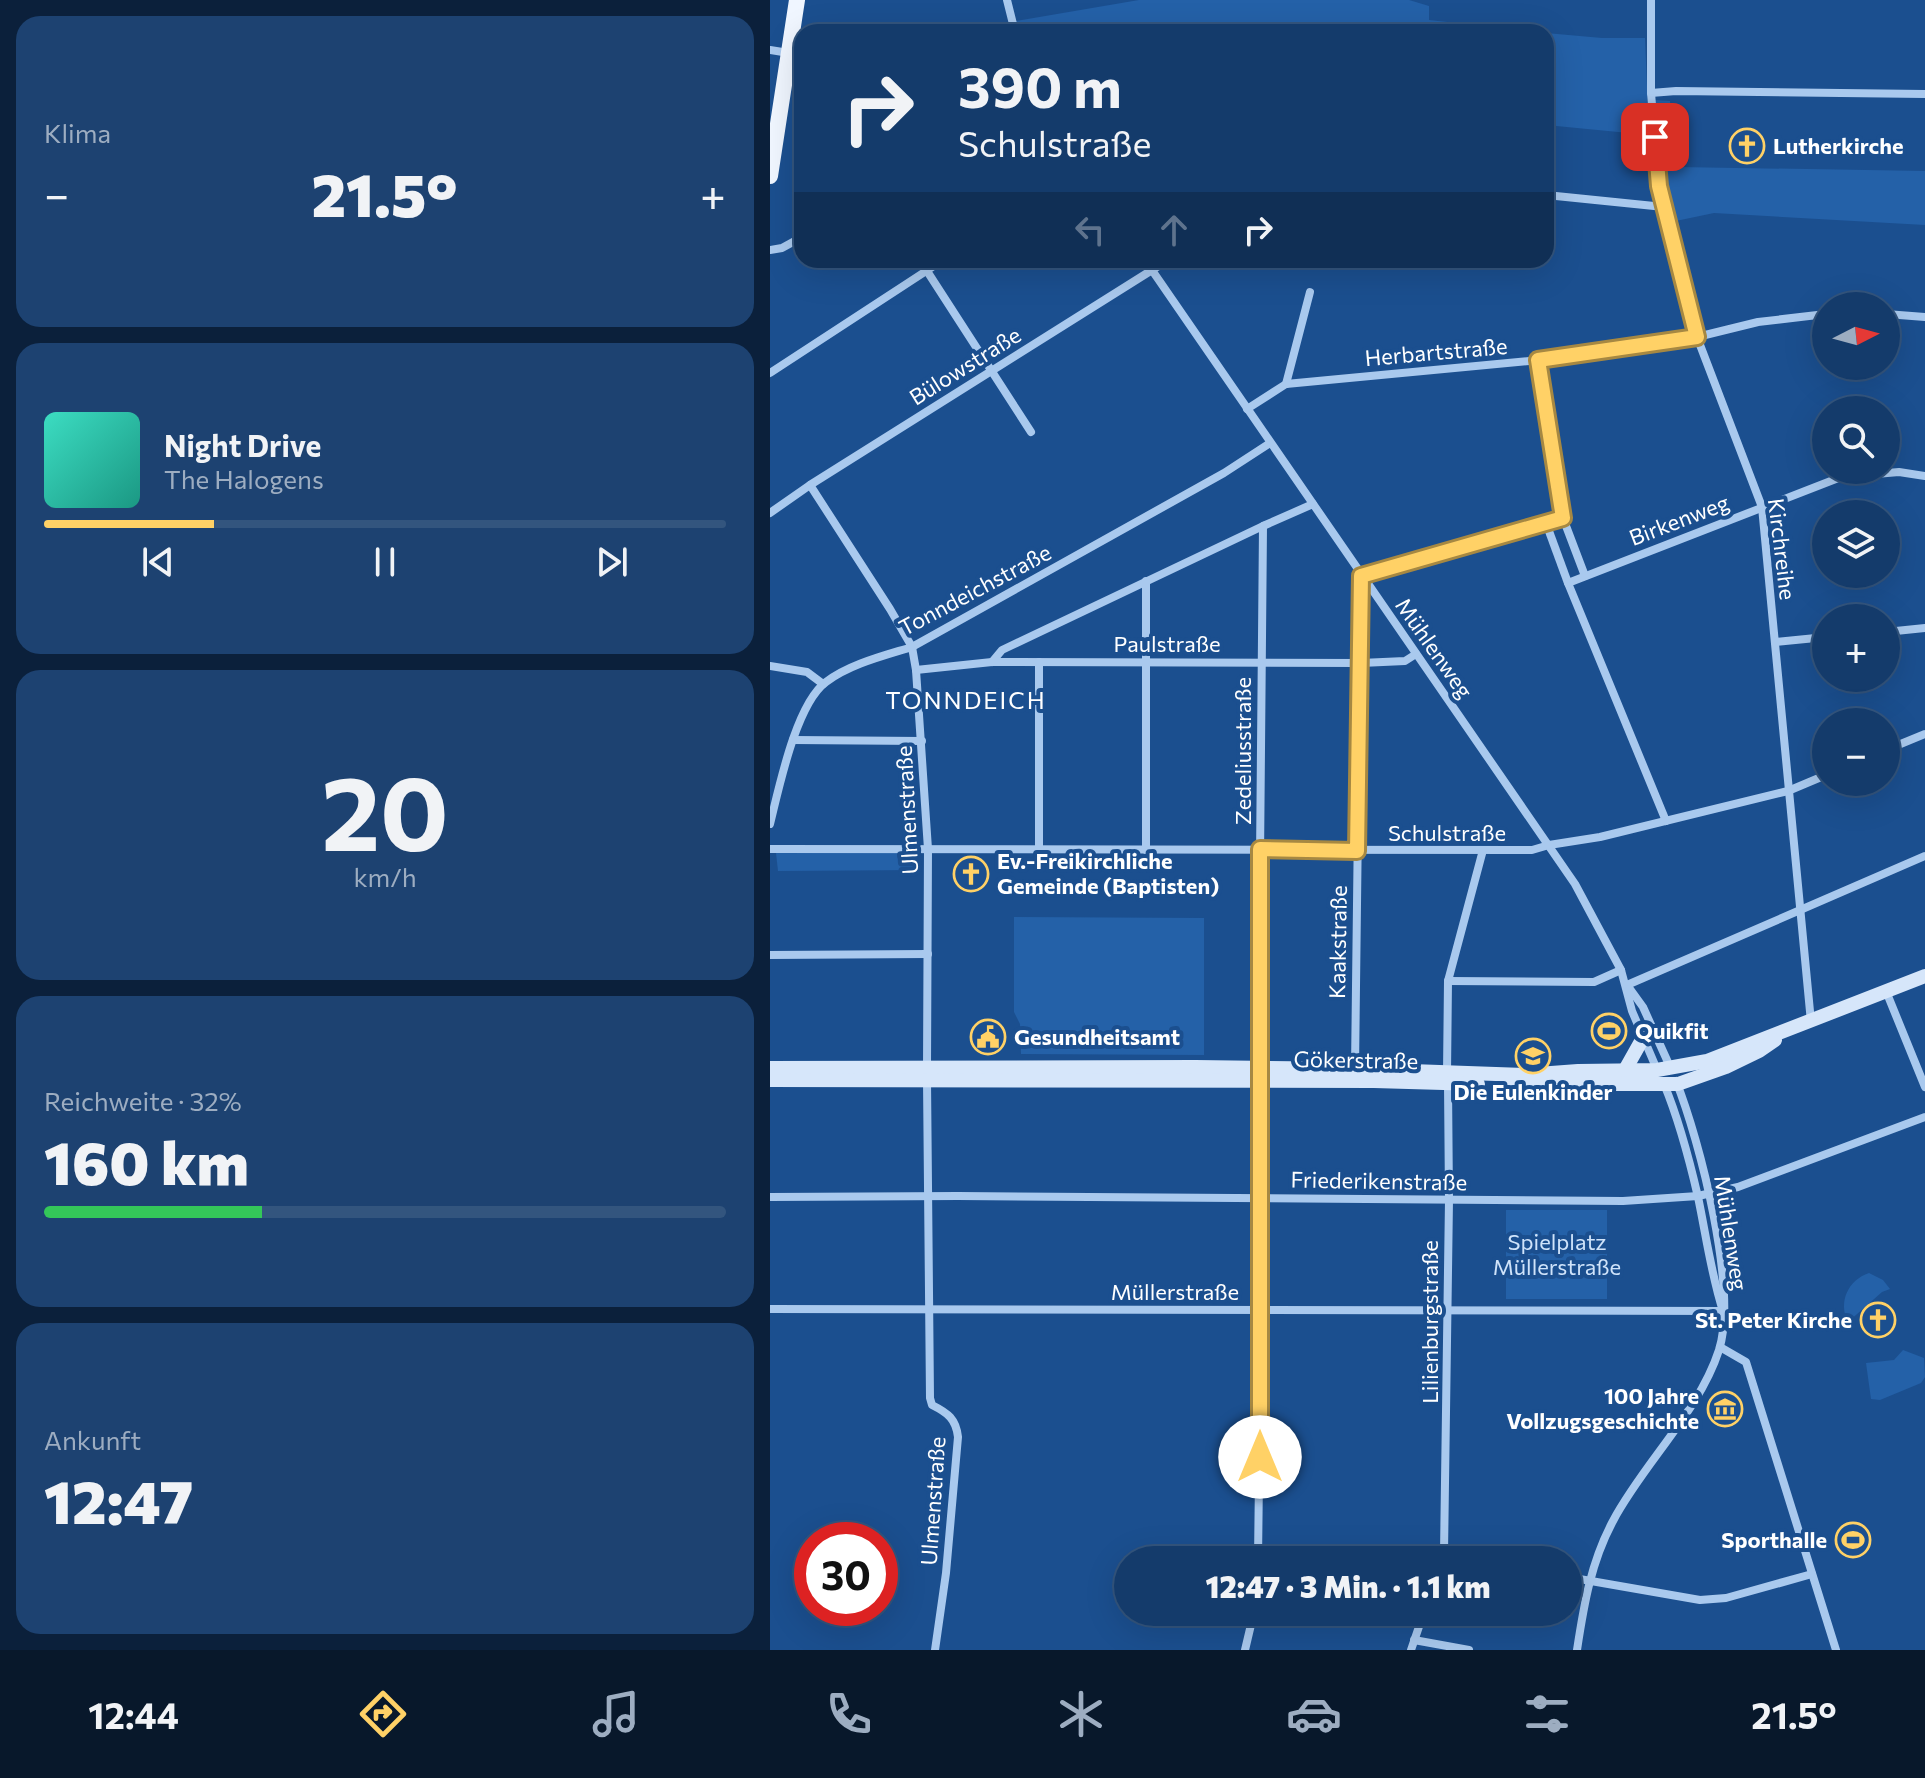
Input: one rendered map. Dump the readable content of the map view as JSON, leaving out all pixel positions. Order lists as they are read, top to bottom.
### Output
{
  "streets": {
    "main road": ["Gökerstraße"],
    "street": [
      "Herbartstraße",
      "Bülowstraße",
      "Birkenweg",
      "Kirchreihe",
      "Tonndeichstraße",
      "Paulstraße",
      "Mühlenweg",
      "Zedeliusstraße",
      "Ulmenstraße",
      "Schulstraße",
      "Kaakstraße",
      "Friederikenstraße",
      "Müllerstraße",
      "Lilienburgstraße"
    ]
  },
  "crossings": [
    ["Herbartstraße", "Kirchreihe"],
    ["Herbartstraße", "Mühlenweg"],
    ["Bülowstraße", "Mühlenweg"],
    ["Bülowstraße", "Ulmenstraße"],
    ["Birkenweg", "Kirchreihe"],
    ["Kirchreihe", "Schulstraße"],
    ["Kirchreihe", "Gökerstraße"],
    ["Tonndeichstraße", "Mühlenweg"],
    ["Tonndeichstraße", "Ulmenstraße"],
    ["Paulstraße", "Mühlenweg"],
    ["Paulstraße", "Zedeliusstraße"],
    ["Paulstraße", "Ulmenstraße"],
    ["Paulstraße", "Kaakstraße"],
    ["Mühlenweg", "Schulstraße"],
    ["Mühlenweg", "Kaakstraße"],
    ["Mühlenweg", "Gökerstraße"],
    ["Mühlenweg", "Friederikenstraße"],
    ["Mühlenweg", "Müllerstraße"],
    ["Zedeliusstraße", "Schulstraße"],
    ["Zedeliusstraße", "Gökerstraße"],
    ["Zedeliusstraße", "Friederikenstraße"],
    ["Zedeliusstraße", "Müllerstraße"],
    ["Ulmenstraße", "Schulstraße"],
    ["Ulmenstraße", "Gökerstraße"],
    ["Ulmenstraße", "Friederikenstraße"],
    ["Ulmenstraße", "Müllerstraße"],
    ["Schulstraße", "Kaakstraße"],
    ["Schulstraße", "Lilienburgstraße"],
    ["Kaakstraße", "Gökerstraße"],
    ["Gökerstraße", "Lilienburgstraße"],
    ["Friederikenstraße", "Lilienburgstraße"],
    ["Müllerstraße", "Lilienburgstraße"]
  ],
  "districts": ["TONNDEICH"],
  "parks": ["Spielplatz Müllerstraße"],
  "places": {
    "church": ["Lutherkirche", "Ev.-Freikirchliche Gemeinde (Baptisten)", "St. Peter Kirche"],
    "sports": ["Quikfit", "Sporthalle"],
    "public building": ["Gesundheitsamt"],
    "school or university": ["Die Eulenkinder"],
    "museum": ["100 Jahre Vollzugsgeschichte"]
  },
  "north": "right",
  "page": {
    "tile": [
      "Klima",
      ["20", "km/h"],
      ["Reichweite · 32%", "160 km"],
      ["Ankunft", "12:47"]
    ],
    "turn": ["390 m", "Schulstraße"],
    "heat": ["−", "21.5°", "+"],
    "map_buttons": ["+", "−"],
    "song": ["Night Drive", "The Halogens"],
    "limit": "30",
    "trip": "12:47 · 3 Min. · 1.1 km",
    "tabs": ["12:44", "21.5°"]
  }
}
